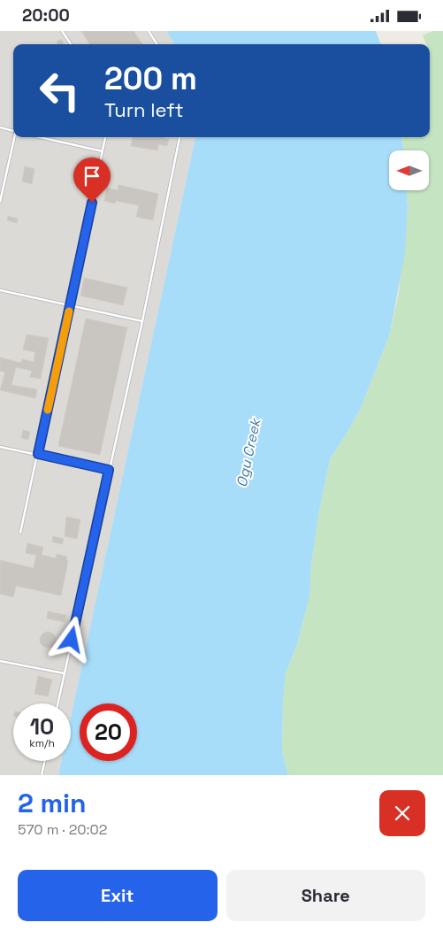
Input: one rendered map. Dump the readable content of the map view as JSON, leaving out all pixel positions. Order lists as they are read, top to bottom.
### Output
{
  "water": ["Ogu Creek"],
  "north": "left",
  "page": {
    "status": "20:00",
    "turn": ["200 m", "Turn left"],
    "speed": "10 km/h",
    "limit": "20",
    "heading": ["2 min", "570 m · 20:02"],
    "buttons": ["Exit", "Share"]
  }
}
